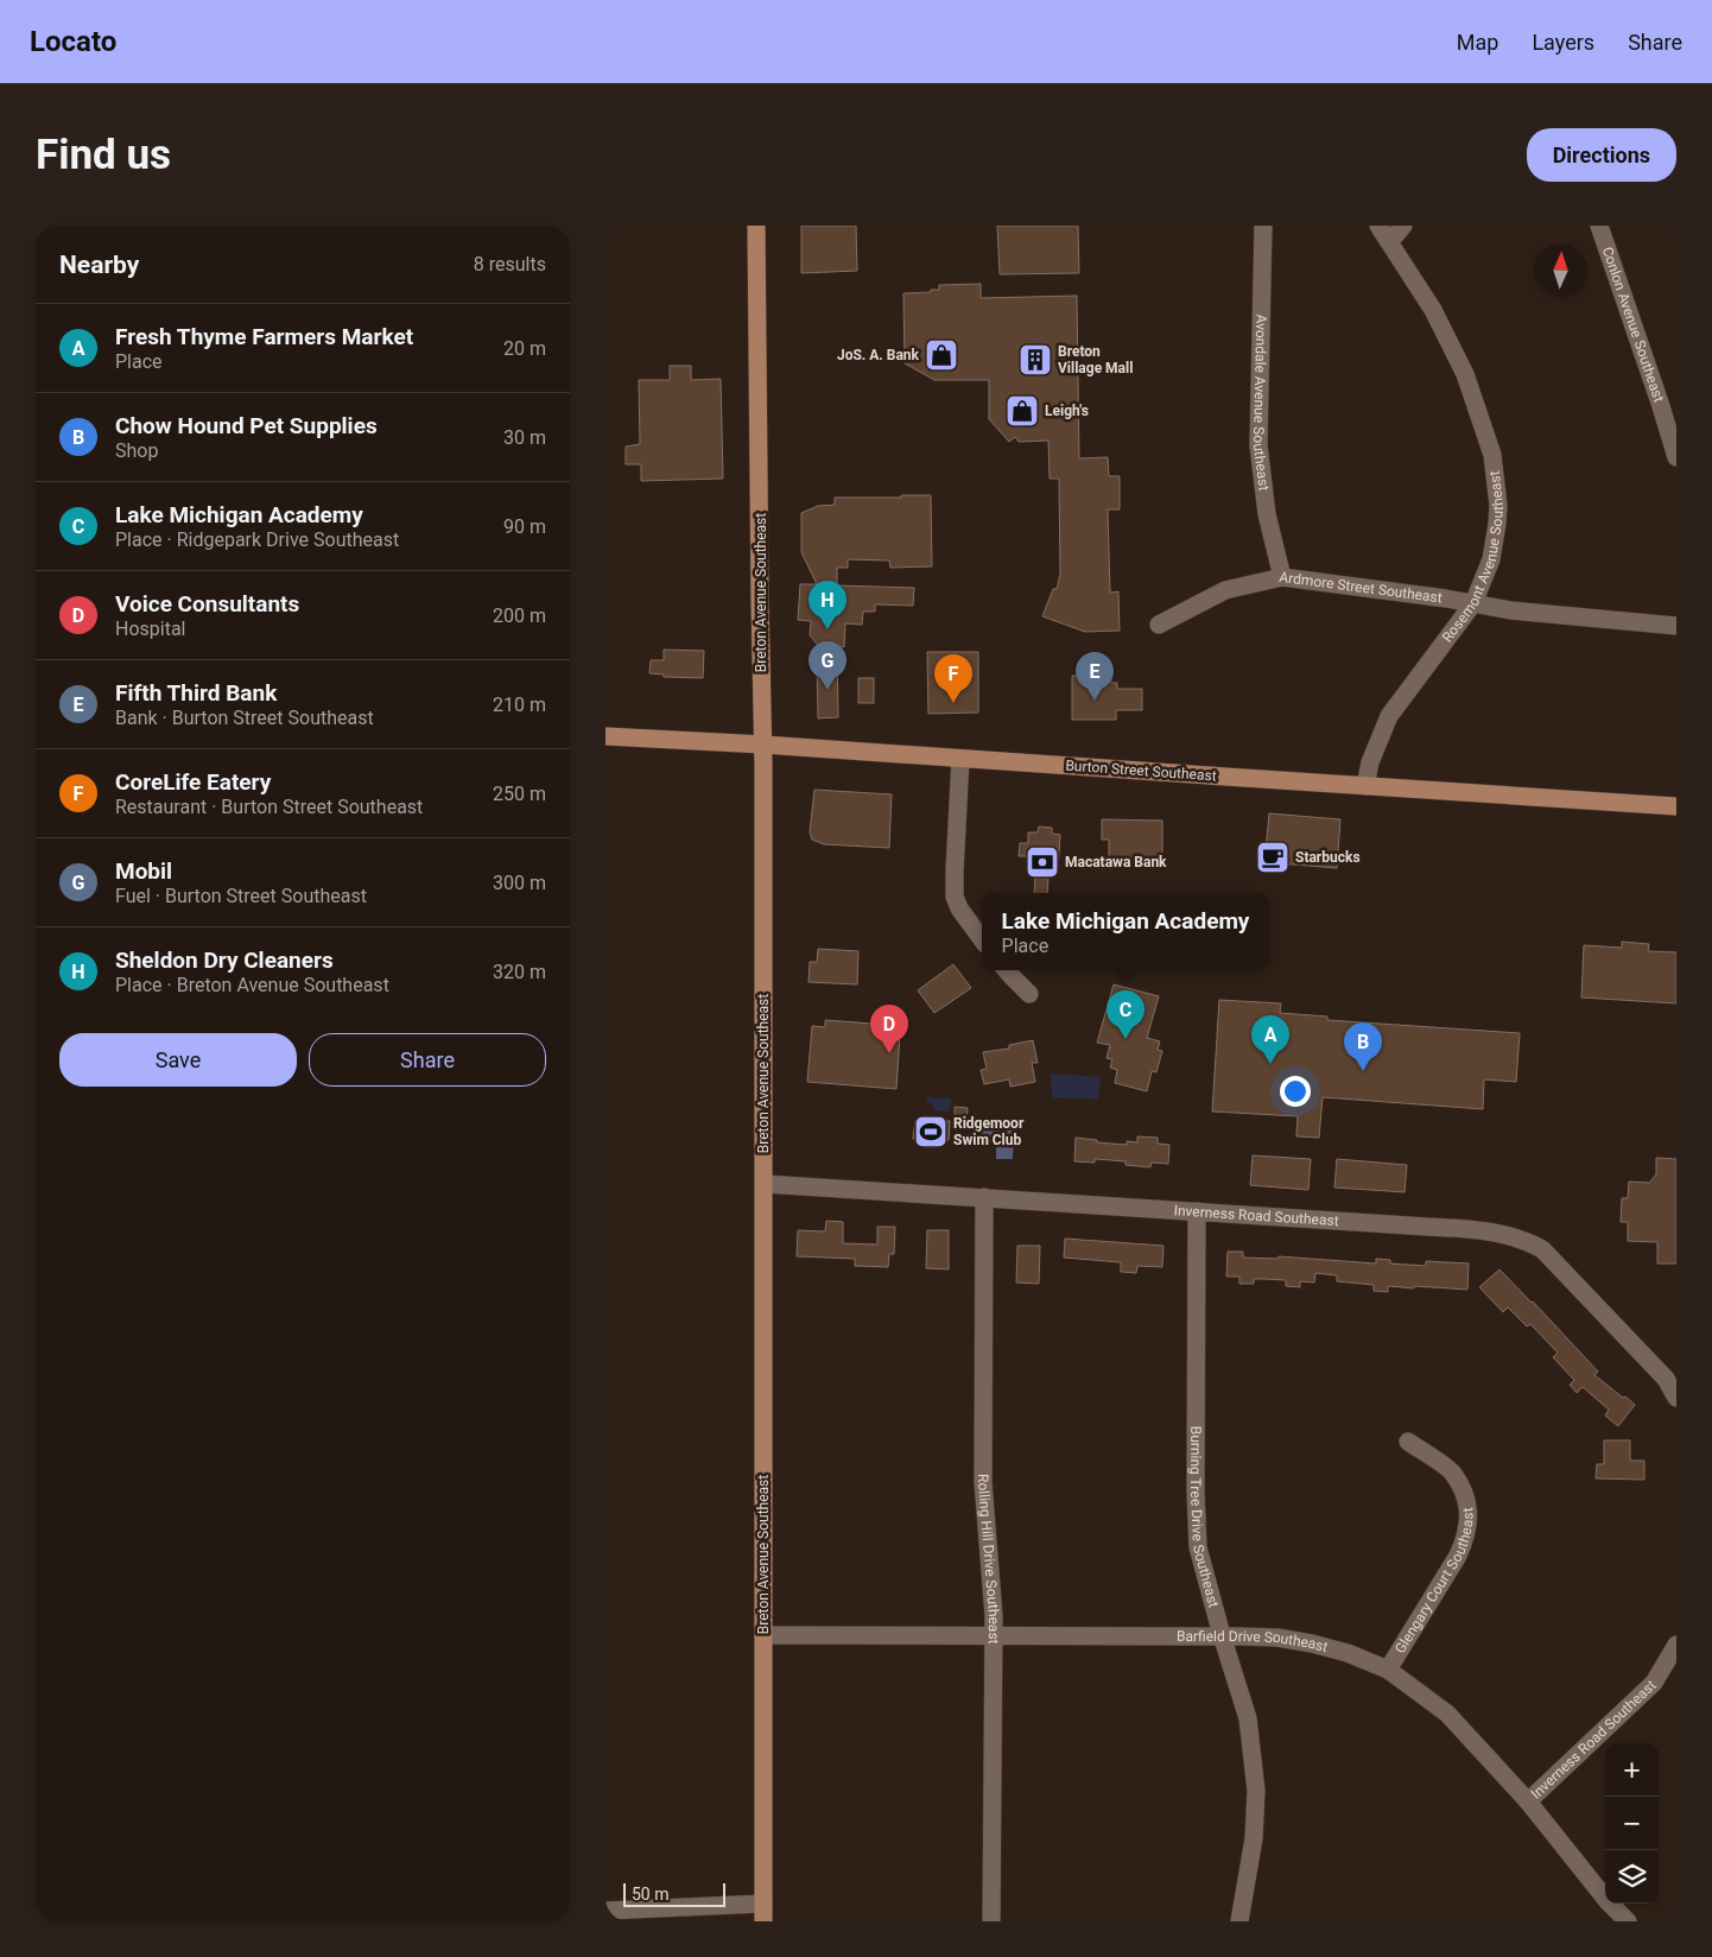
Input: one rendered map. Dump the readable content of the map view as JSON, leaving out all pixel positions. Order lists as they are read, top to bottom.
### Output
{
  "streets": {
    "main road": ["Breton Avenue Southeast", "Burton Street Southeast"],
    "street": [
      "Conlon Avenue Southeast",
      "Avondale Avenue Southeast",
      "Rosemont Avenue Southeast",
      "Ardmore Street Southeast",
      "Inverness Road Southeast",
      "Burning Tree Drive Southeast",
      "Rolling Hill Drive Southeast",
      "Glengary Court Southeast",
      "Barfield Drive Southeast"
    ]
  },
  "crossings": [
    ["Avondale Avenue Southeast", "Ardmore Street Southeast"],
    ["Rosemont Avenue Southeast", "Ardmore Street Southeast"],
    ["Rosemont Avenue Southeast", "Burton Street Southeast"],
    ["Breton Avenue Southeast", "Burton Street Southeast"],
    ["Breton Avenue Southeast", "Inverness Road Southeast"],
    ["Breton Avenue Southeast", "Barfield Drive Southeast"],
    ["Inverness Road Southeast", "Burning Tree Drive Southeast"],
    ["Inverness Road Southeast", "Rolling Hill Drive Southeast"],
    ["Inverness Road Southeast", "Barfield Drive Southeast"],
    ["Burning Tree Drive Southeast", "Barfield Drive Southeast"],
    ["Rolling Hill Drive Southeast", "Barfield Drive Southeast"],
    ["Glengary Court Southeast", "Barfield Drive Southeast"]
  ],
  "places": {
    "shop": ["JoS. A. Bank", "Leigh's"],
    "building": ["Breton Village Mall"],
    "cafe": ["Starbucks"],
    "bank": ["Macatawa Bank"],
    "sports": ["Ridgemoor Swim Club"]
  },
  "scale_bar": "50 m",
  "north": "top",
  "page": {
    "header": "Locato",
    "nav": ["Map", "Layers", "Share"],
    "buttons": [
      "Directions",
      ["Save", "Share"]
    ],
    "title": "Find us",
    "heading": ["Nearby", "8 results"],
    "list": [
      {
        "mark": "A",
        "name": "Fresh Thyme Farmers Market",
        "note": "Place",
        "value": "20 m"
      },
      {
        "mark": "B",
        "name": "Chow Hound Pet Supplies",
        "note": "Shop",
        "value": "30 m"
      },
      {
        "mark": "C",
        "name": "Lake Michigan Academy",
        "note": "Place · Ridgepark Drive Southeast",
        "value": "90 m"
      },
      {
        "mark": "D",
        "name": "Voice Consultants",
        "note": "Hospital",
        "value": "200 m"
      },
      {
        "mark": "E",
        "name": "Fifth Third Bank",
        "note": "Bank · Burton Street Southeast",
        "value": "210 m"
      },
      {
        "mark": "F",
        "name": "CoreLife Eatery",
        "note": "Restaurant · Burton Street Southeast",
        "value": "250 m"
      },
      {
        "mark": "G",
        "name": "Mobil",
        "note": "Fuel · Burton Street Southeast",
        "value": "300 m"
      },
      {
        "mark": "H",
        "name": "Sheldon Dry Cleaners",
        "note": "Place · Breton Avenue Southeast",
        "value": "320 m"
      }
    ],
    "pins": [
      "H",
      "G",
      "E",
      "F",
      "C",
      "D",
      "A",
      "B"
    ],
    "popup": ["Lake Michigan Academy", "Place"],
    "map_buttons": ["+", "−"],
    "scale": "50 m"
  }
}
